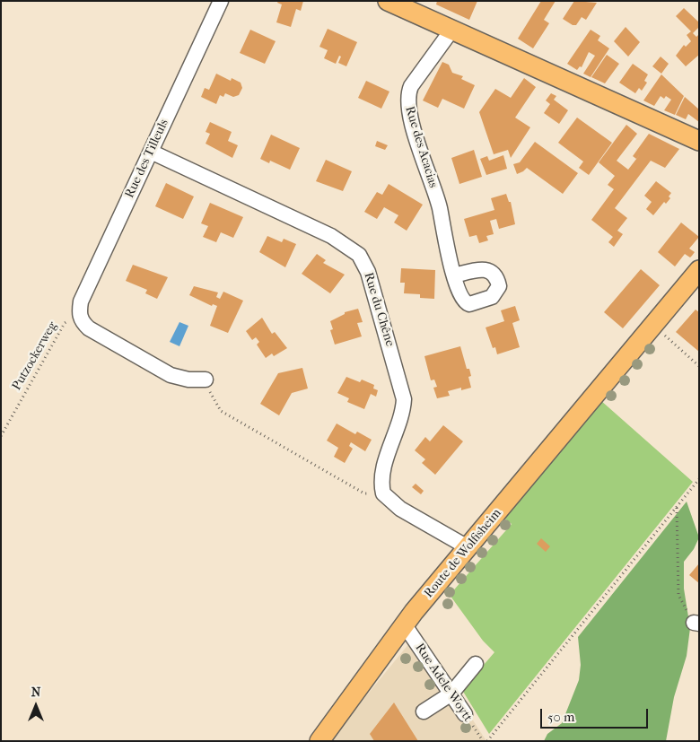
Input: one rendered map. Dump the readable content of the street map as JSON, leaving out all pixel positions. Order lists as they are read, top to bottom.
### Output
{
  "streets": {
    "main road": ["Route de Wolfisheim"],
    "street": [
      "Rue des Acacias",
      "Rue des Tilleuls",
      "Rue du Chêne",
      "Rue Adele Woytt"
    ],
    "path": ["Putzockerweg"]
  },
  "crossings": [
    ["Rue des Tilleuls", "Rue du Chêne"],
    ["Rue des Tilleuls", "Putzockerweg"],
    ["Route de Wolfisheim", "Rue Adele Woytt"]
  ],
  "scale_bar": "50 m",
  "north": "top"
}
